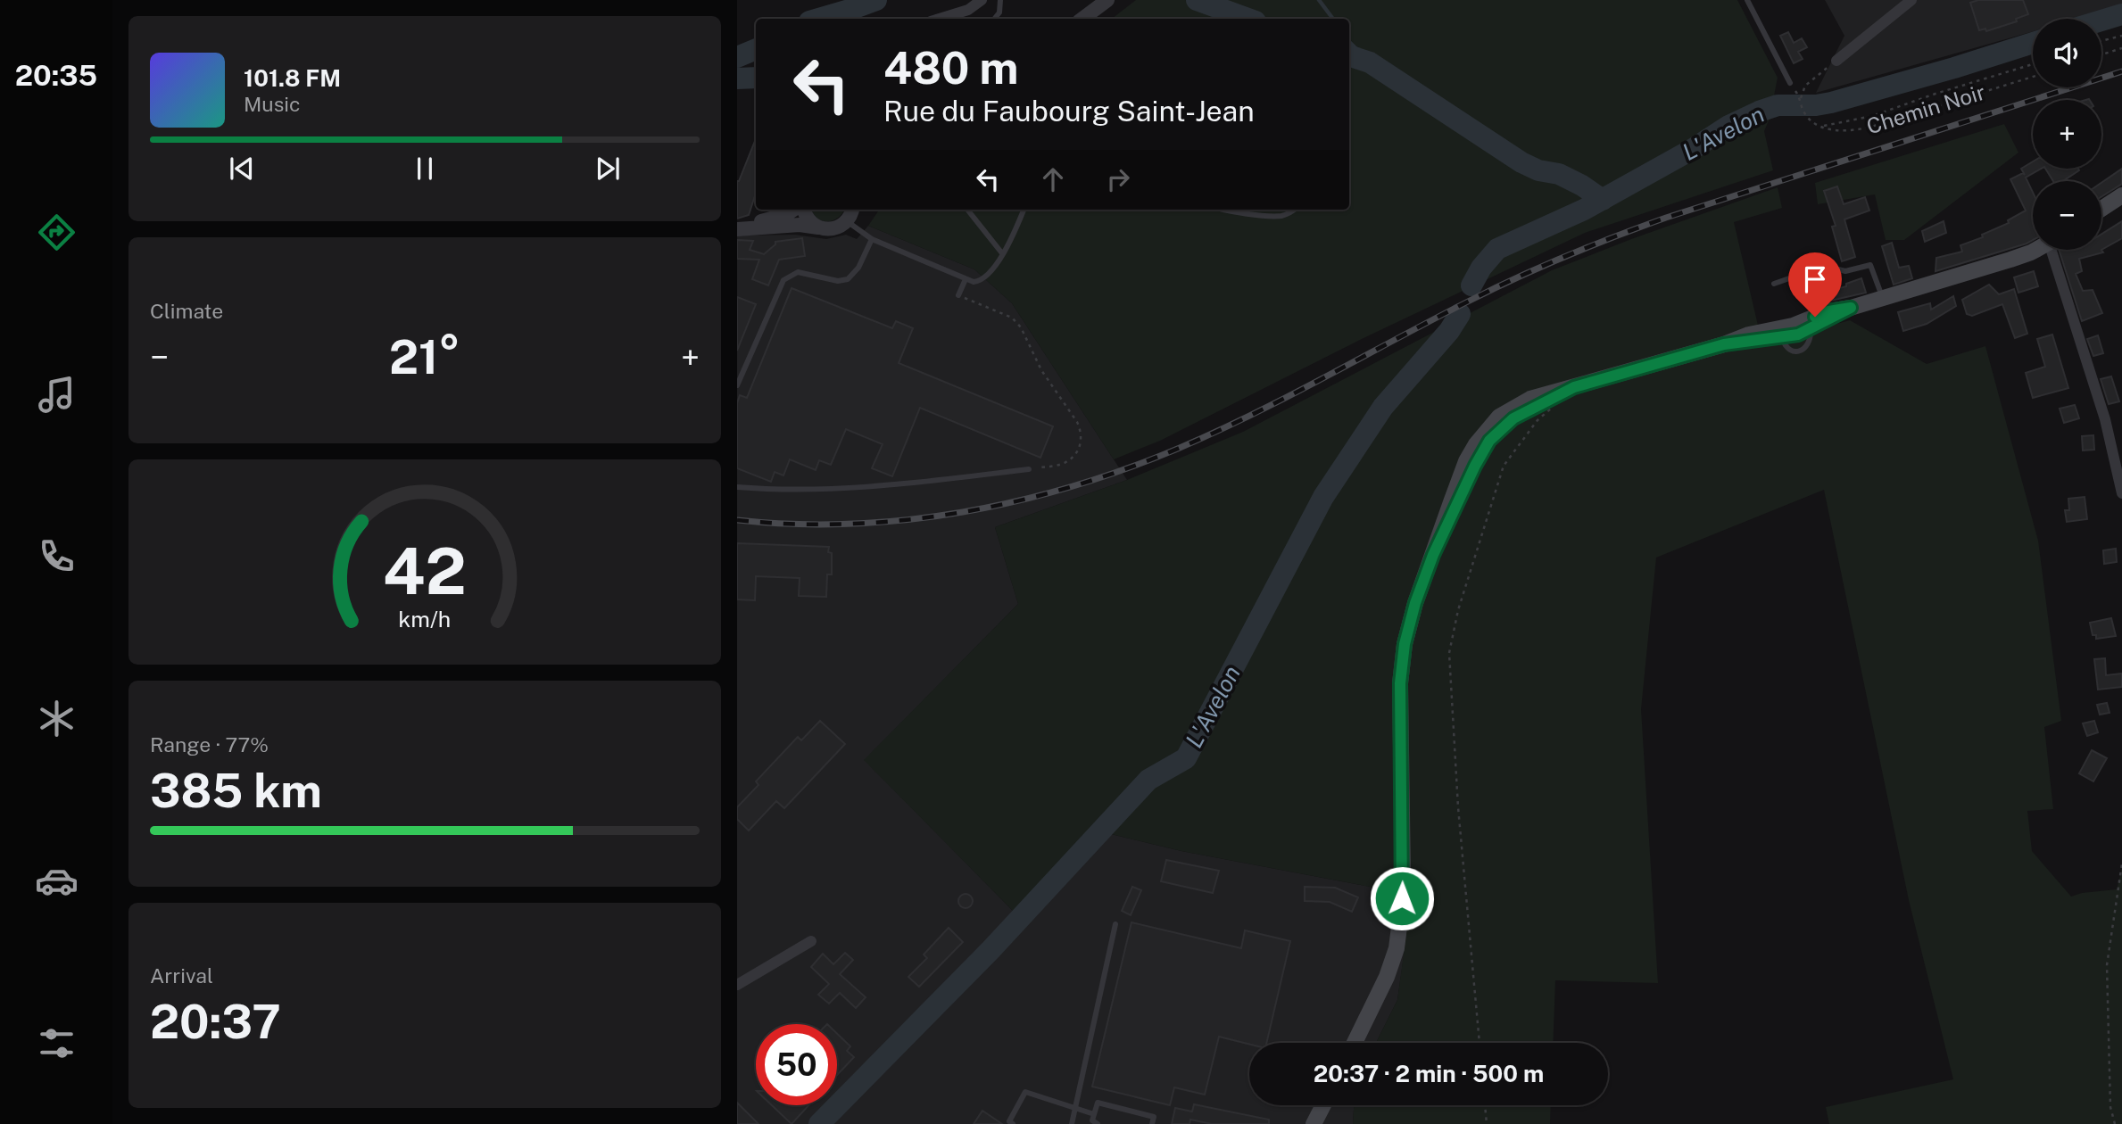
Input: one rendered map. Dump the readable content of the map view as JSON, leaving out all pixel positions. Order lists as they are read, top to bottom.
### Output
{
  "streets": {
    "path": ["Chemin Noir"]
  },
  "water": ["L'Avelon"],
  "page": {
    "tabs": "20:35",
    "map_buttons": ["+", "−"],
    "turn": ["480 m", "Rue du Faubourg Saint-Jean"],
    "song": ["101.8 FM", "Music"],
    "tile": [
      "Climate",
      ["Range · 77%", "385 km"],
      ["Arrival", "20:37"]
    ],
    "heat": ["−", "21°", "+"],
    "limit": "50",
    "trip": "20:37 · 2 min · 500 m",
    "gauge": ["42", "km/h"]
  }
}
